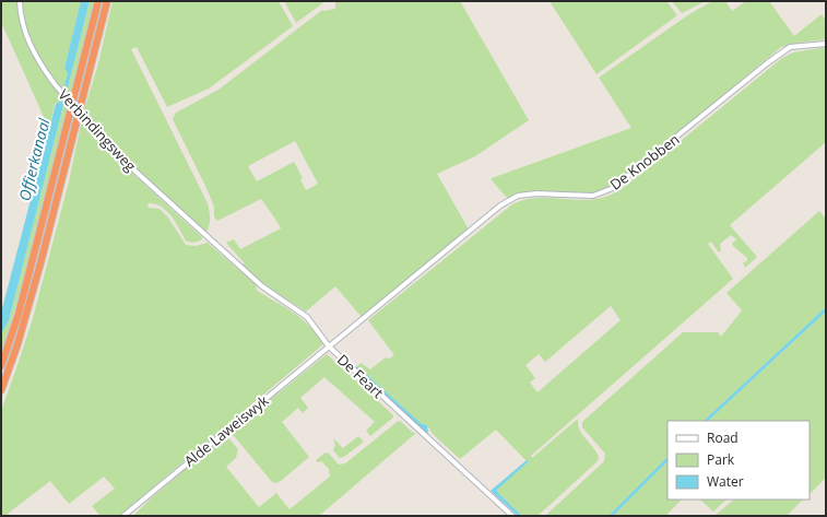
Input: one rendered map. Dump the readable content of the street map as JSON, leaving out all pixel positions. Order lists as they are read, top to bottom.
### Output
{
  "streets": {
    "street": [
      "Verbindingsweg",
      "De Knobben",
      "De Feart",
      "Alde Laweiswyk"
    ]
  },
  "crossings": [
    ["Verbindingsweg", "De Feart"],
    ["De Knobben", "De Feart"],
    ["De Knobben", "Alde Laweiswyk"],
    ["De Feart", "Alde Laweiswyk"]
  ],
  "water": ["Offierkanaal"],
  "legend": ["Road", "Park", "Water"]
}
